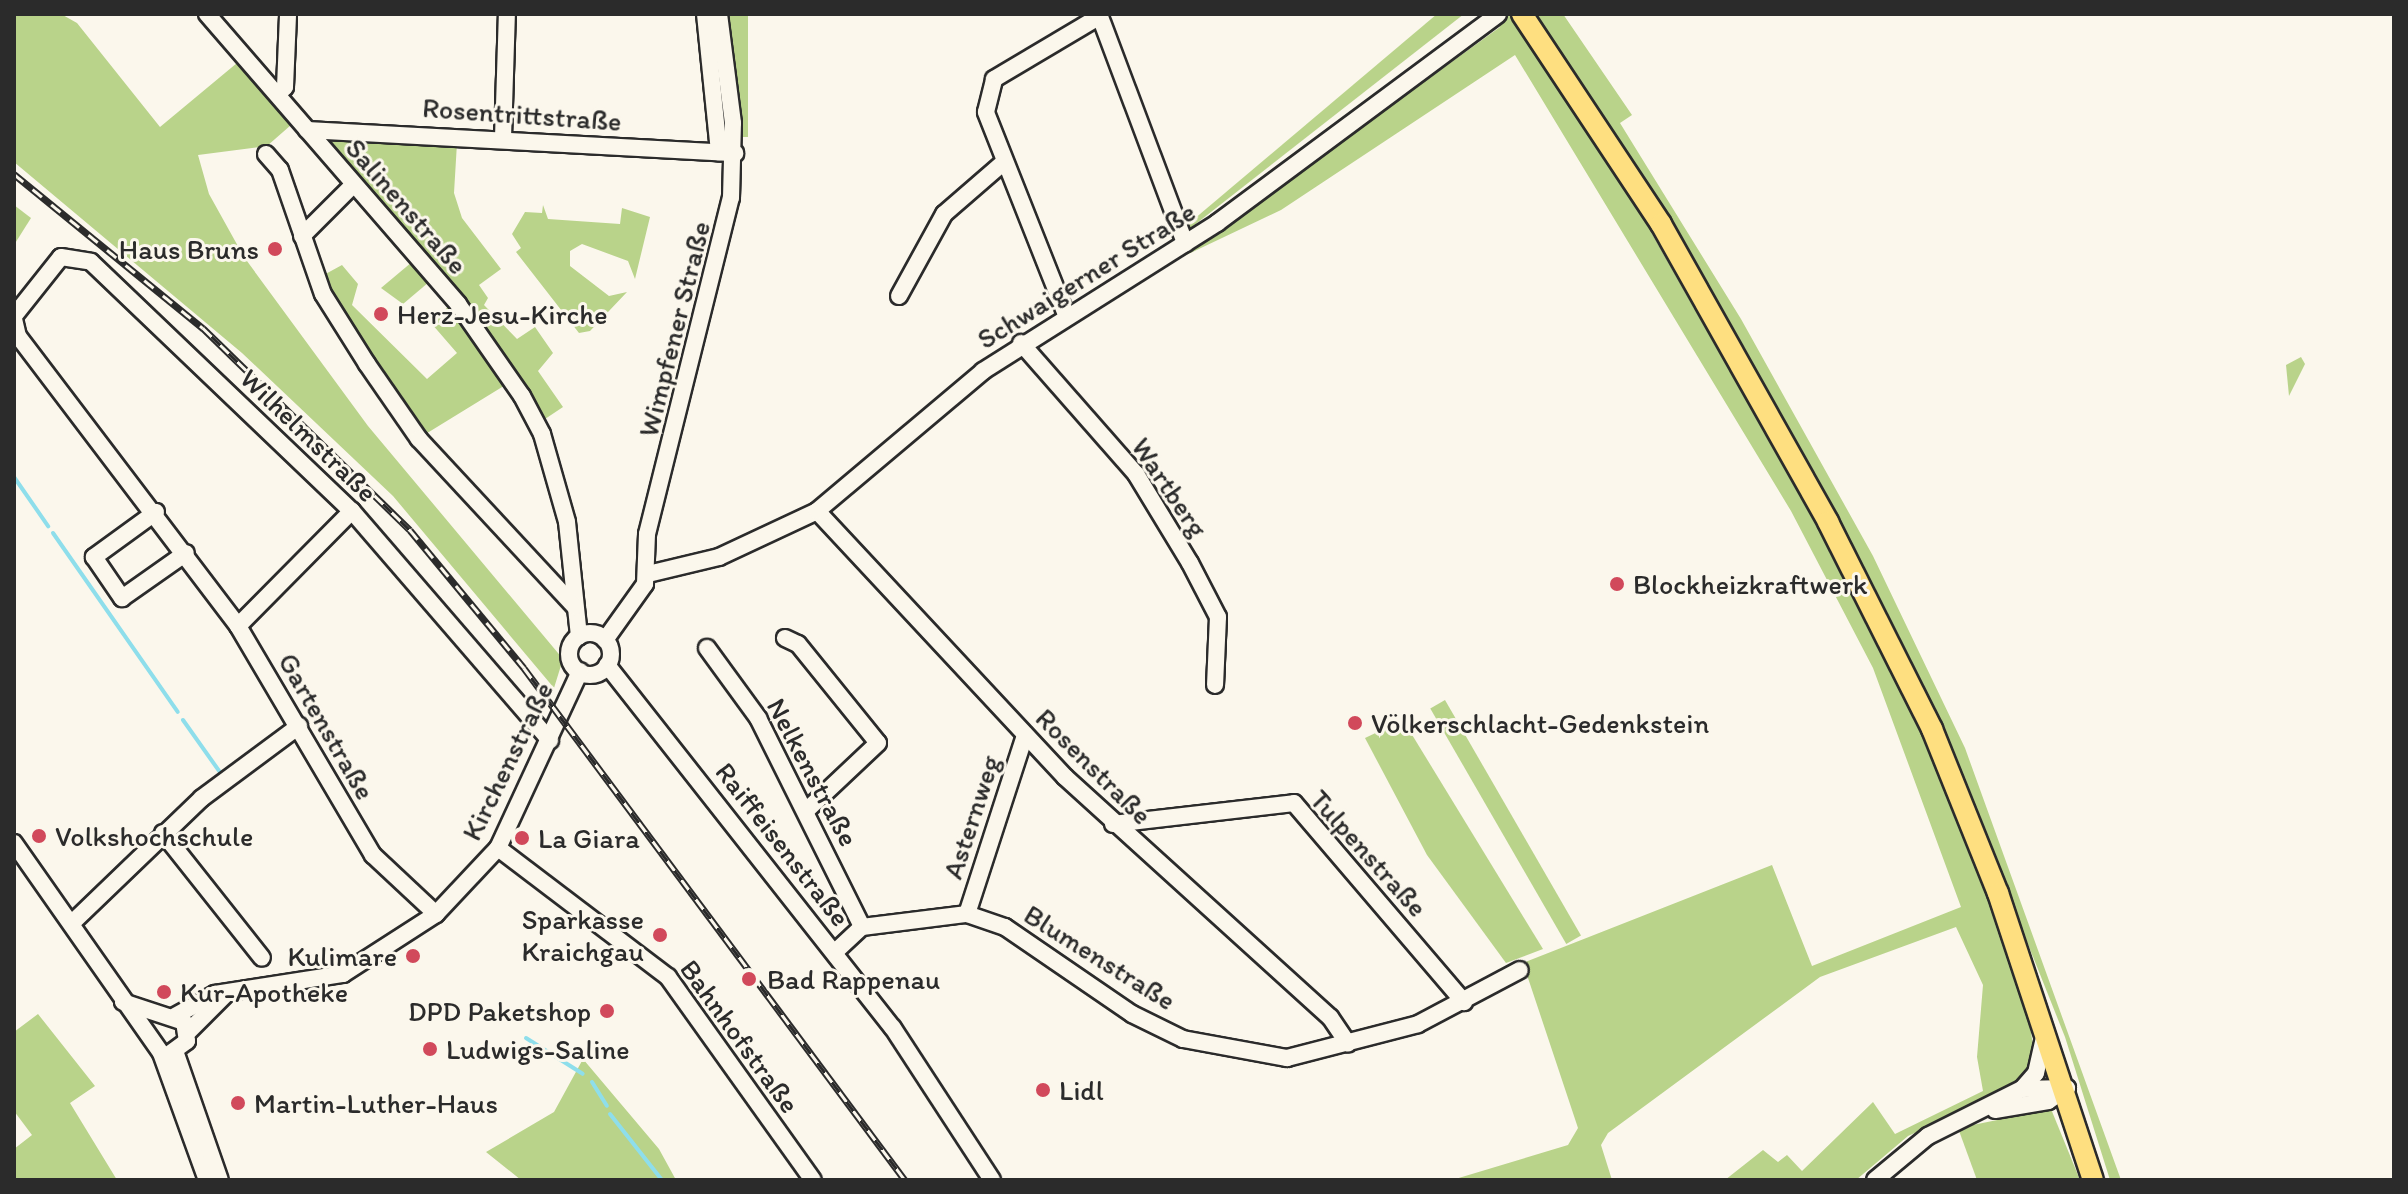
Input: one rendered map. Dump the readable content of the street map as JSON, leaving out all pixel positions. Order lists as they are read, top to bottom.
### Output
{
  "streets": {
    "street": [
      "Rosentrittstraße",
      "Salinenstraße",
      "Schwaigerner Straße",
      "Wimpfener Straße",
      "Wilhelmstraße",
      "Wartberg",
      "Gartenstraße",
      "Kirchenstraße",
      "Rosenstraße",
      "Nelkenstraße",
      "Asternweg",
      "Raiffeisenstraße",
      "Tulpenstraße",
      "Blumenstraße",
      "Bahnhofstraße"
    ]
  },
  "crossings": [
    ["Rosentrittstraße", "Salinenstraße"],
    ["Rosentrittstraße", "Wimpfener Straße"],
    ["Salinenstraße", "Kirchenstraße"],
    ["Salinenstraße", "Raiffeisenstraße"],
    ["Schwaigerner Straße", "Wimpfener Straße"],
    ["Schwaigerner Straße", "Wartberg"],
    ["Schwaigerner Straße", "Rosenstraße"],
    ["Wilhelmstraße", "Gartenstraße"],
    ["Wilhelmstraße", "Kirchenstraße"],
    ["Gartenstraße", "Kirchenstraße"],
    ["Kirchenstraße", "Raiffeisenstraße"],
    ["Kirchenstraße", "Bahnhofstraße"],
    ["Rosenstraße", "Asternweg"],
    ["Rosenstraße", "Tulpenstraße"],
    ["Rosenstraße", "Blumenstraße"],
    ["Nelkenstraße", "Blumenstraße"],
    ["Asternweg", "Blumenstraße"],
    ["Tulpenstraße", "Blumenstraße"]
  ],
  "places": [
    "Haus Bruns",
    "Herz-Jesu-Kirche",
    "Blockheizkraftwerk",
    "Völkerschlacht-Gedenkstein",
    "Volkshochschule",
    "La Giara",
    "Sparkasse Kraichgau",
    "Kulimare",
    "Bad Rappenau",
    "Kur-Apotheke",
    "DPD Paketshop",
    "Ludwigs-Saline",
    "Lidl",
    "Martin-Luther-Haus"
  ]
}
